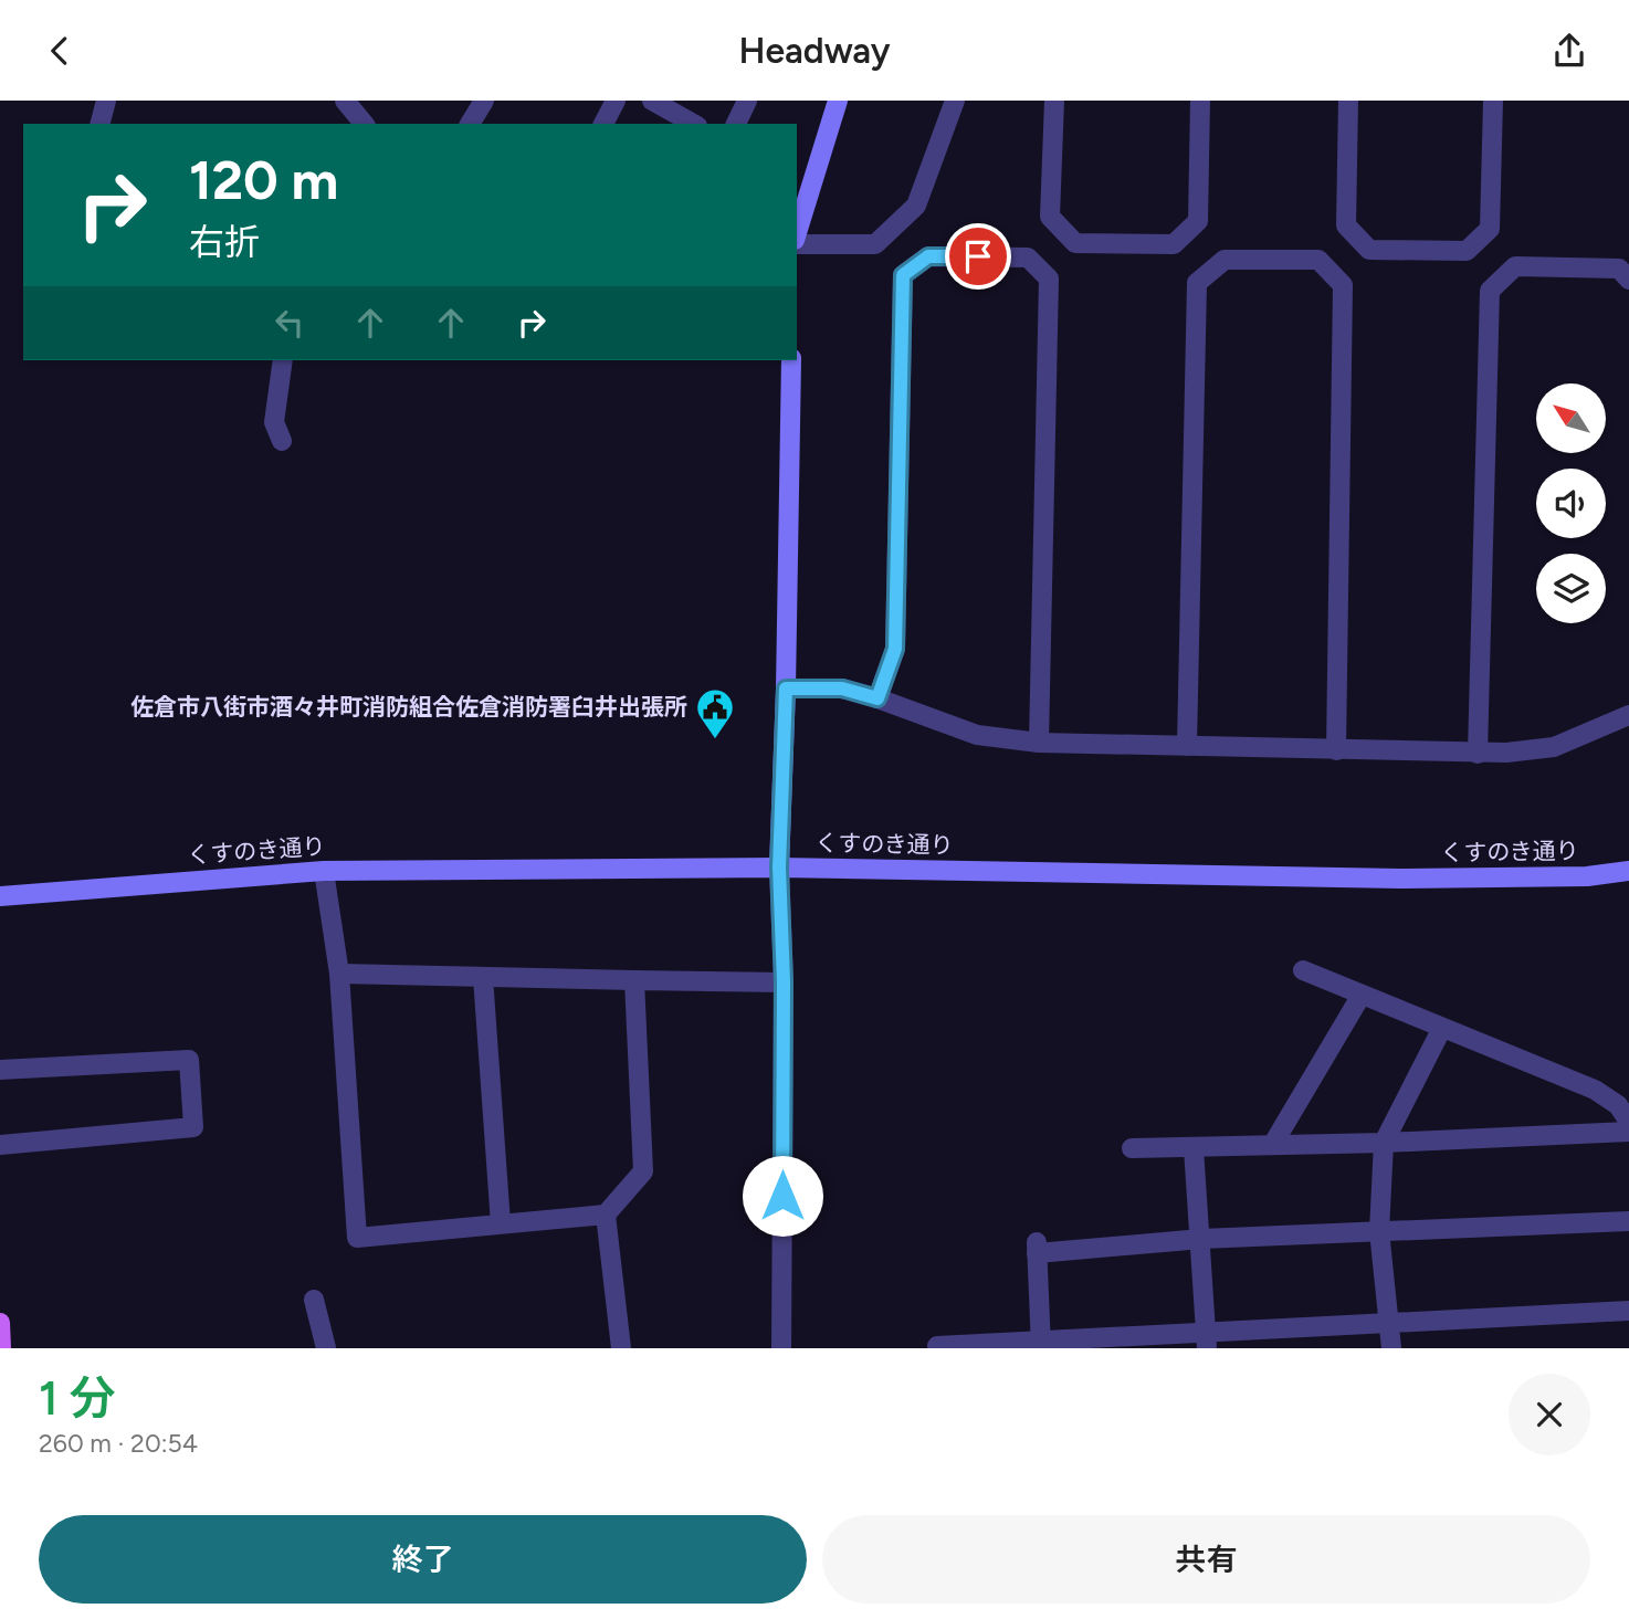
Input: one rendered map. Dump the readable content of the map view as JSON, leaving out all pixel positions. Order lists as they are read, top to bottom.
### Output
{
  "streets": {
    "street": ["くすのき通り"]
  },
  "places": {
    "public building": ["佐倉市八街市酒々井町消防組合佐倉消防署臼井出張所"]
  },
  "north": "top left",
  "page": {
    "header": "Headway",
    "turn": ["120 m", "右折"],
    "heading": ["1 分", "260 m · 20:54"],
    "buttons": ["終了", "共有"]
  }
}
